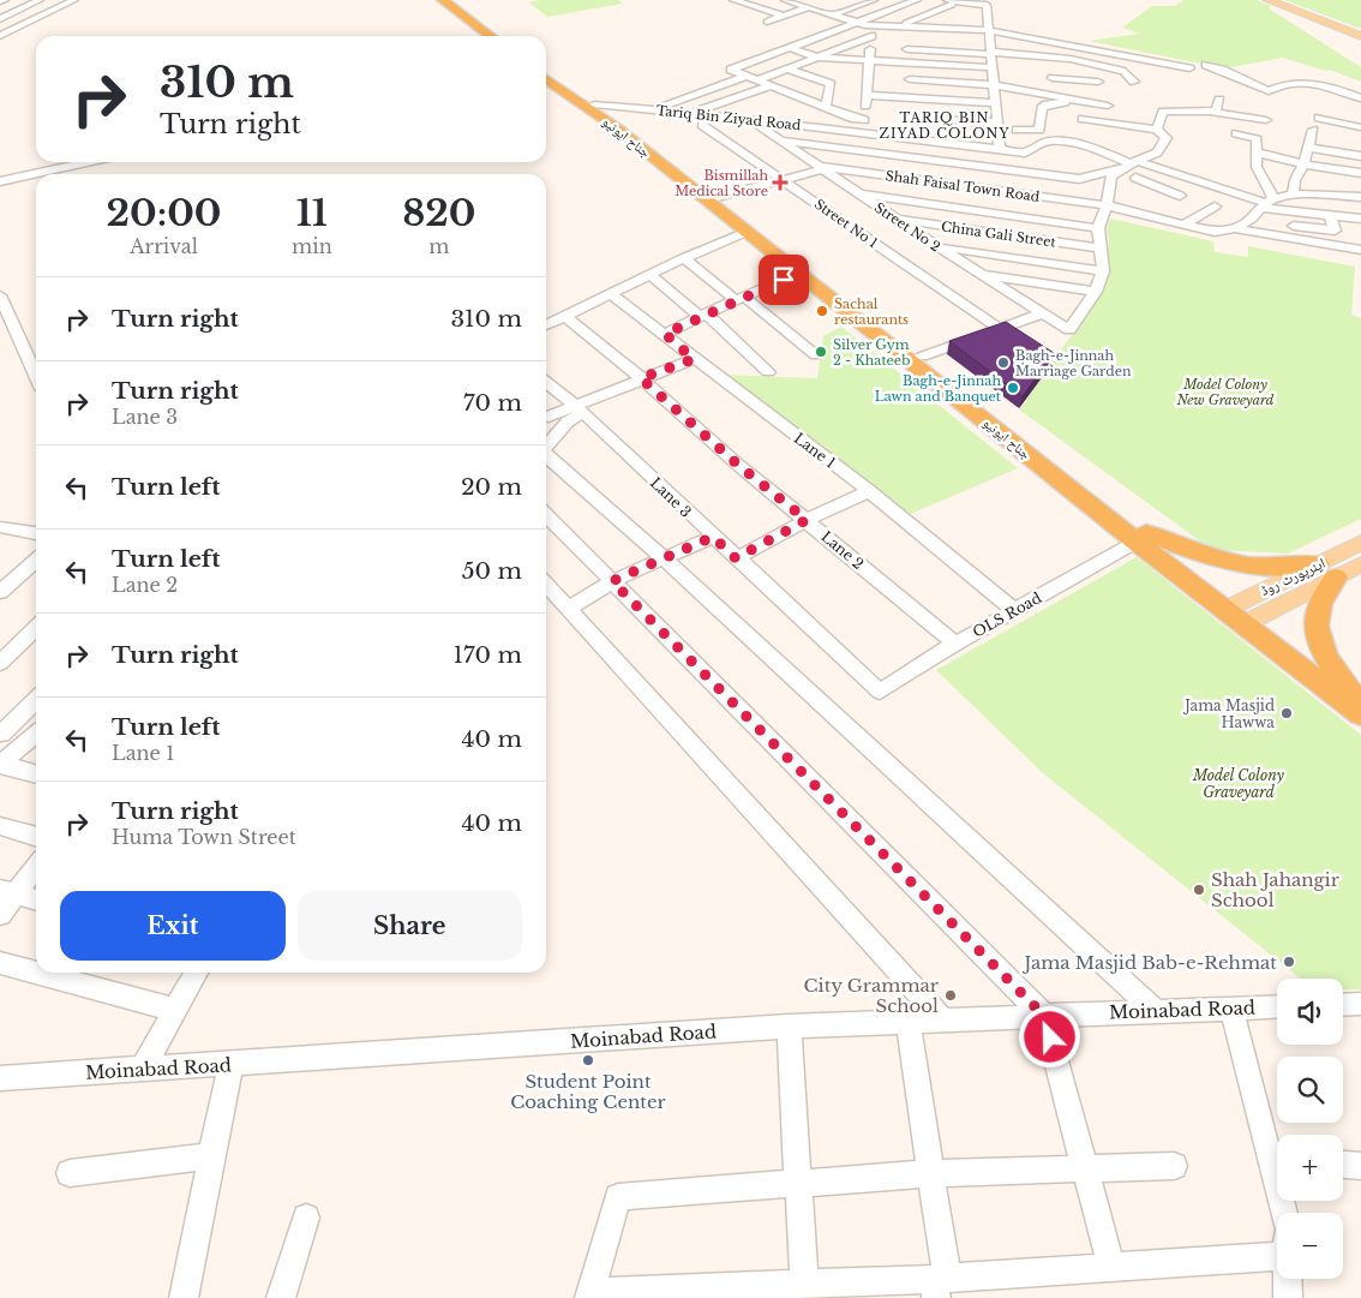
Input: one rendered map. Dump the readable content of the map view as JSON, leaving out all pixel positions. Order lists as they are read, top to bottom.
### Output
{
  "streets": {
    "highway": ["جناح ایونیو"],
    "main road": ["ایئرپورٹ روڈ"],
    "street": [
      "Tariq Bin Ziyad Road",
      "Shah Faisal Town Road",
      "Street No 1",
      "Street No 2",
      "China Gali Street",
      "Lane 1",
      "Lane 3",
      "Lane 2",
      "OLS Road",
      "Moinabad Road"
    ]
  },
  "crossings": [
    ["Tariq Bin Ziyad Road", "جناح ایونیو"],
    ["Tariq Bin Ziyad Road", "Street No 1"],
    ["Tariq Bin Ziyad Road", "Street No 2"],
    ["جناح ایونیو", "ایئرپورٹ روڈ"],
    ["جناح ایونیو", "OLS Road"],
    ["Shah Faisal Town Road", "Street No 2"],
    ["Street No 2", "China Gali Street"],
    ["Lane 1", "OLS Road"],
    ["Lane 3", "OLS Road"],
    ["Lane 2", "OLS Road"]
  ],
  "districts": ["TARIQ BIN ZIYAD COLONY"],
  "parks": ["Model Colony New Graveyard", "Model Colony Graveyard"],
  "places": {
    "health": ["Bismillah Medical Store"],
    "other": [
      "Sachal restaurants",
      "Silver Gym 2 - Khateeb",
      "Bagh-e-Jinnah Marriage Garden",
      "Bagh-e-Jinnah Lawn and Banquet",
      "Jama Masjid Hawwa",
      "Shah Jahangir School",
      "Jama Masjid Bab-e-Rehmat",
      "City Grammar School",
      "Student Point Coaching Center"
    ]
  },
  "page": {
    "turn": ["310 m", "Turn right"],
    "eta": [
      "20:00",
      "Arrival",
      "11",
      "min",
      "820",
      "m"
    ],
    "list": [
      {
        "name": "Turn right",
        "value": "310 m"
      },
      {
        "name": "Turn right",
        "note": "Lane 3",
        "value": "70 m"
      },
      {
        "name": "Turn left",
        "value": "20 m"
      },
      {
        "name": "Turn left",
        "note": "Lane 2",
        "value": "50 m"
      },
      {
        "name": "Turn right",
        "value": "170 m"
      },
      {
        "name": "Turn left",
        "note": "Lane 1",
        "value": "40 m"
      },
      {
        "name": "Turn right",
        "note": "Huma Town Street",
        "value": "40 m"
      }
    ],
    "buttons": ["Exit", "Share"],
    "map_buttons": ["+", "−"]
  }
}
